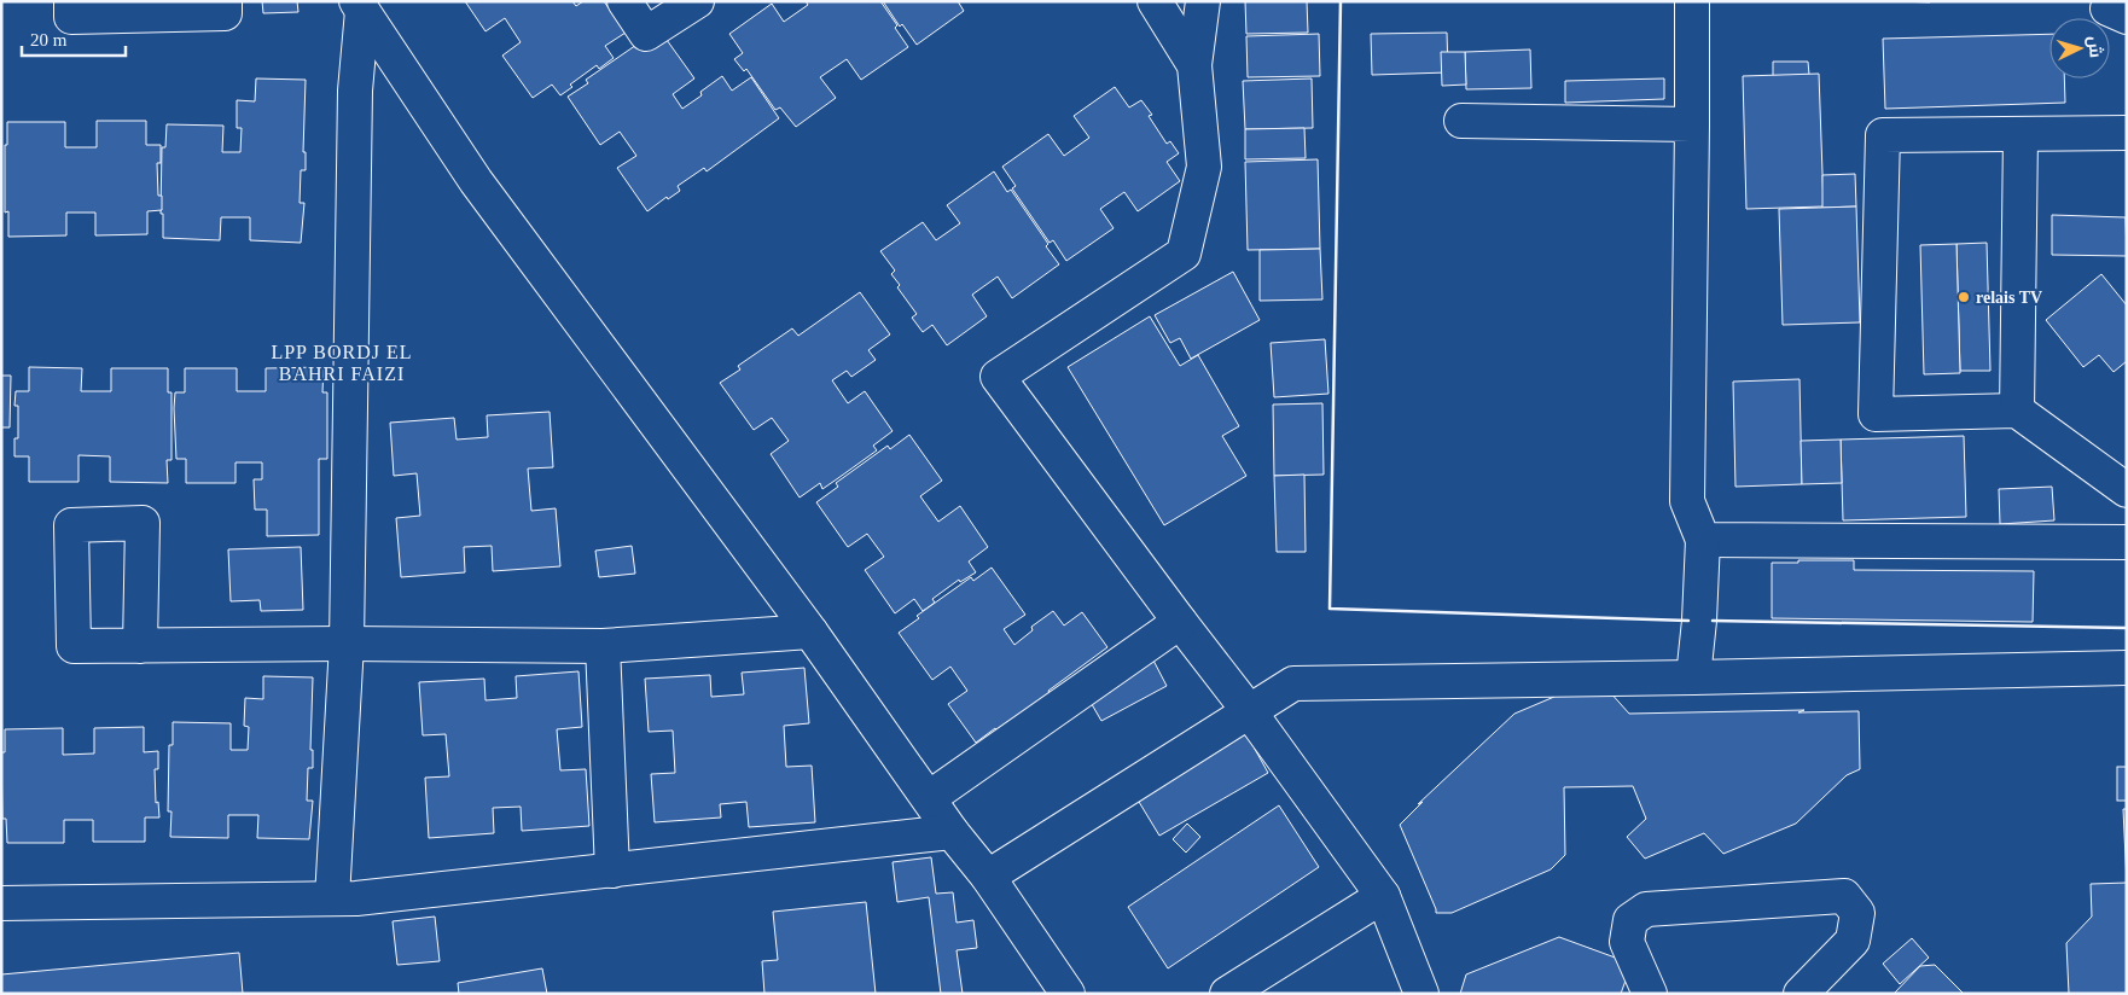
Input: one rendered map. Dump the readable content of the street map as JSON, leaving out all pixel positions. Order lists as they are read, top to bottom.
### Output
{
  "districts": ["LPP BORDJ EL BAHRI FAIZI"],
  "places": ["relais TV"],
  "scale_bar": "20 m",
  "north": "right"
}
